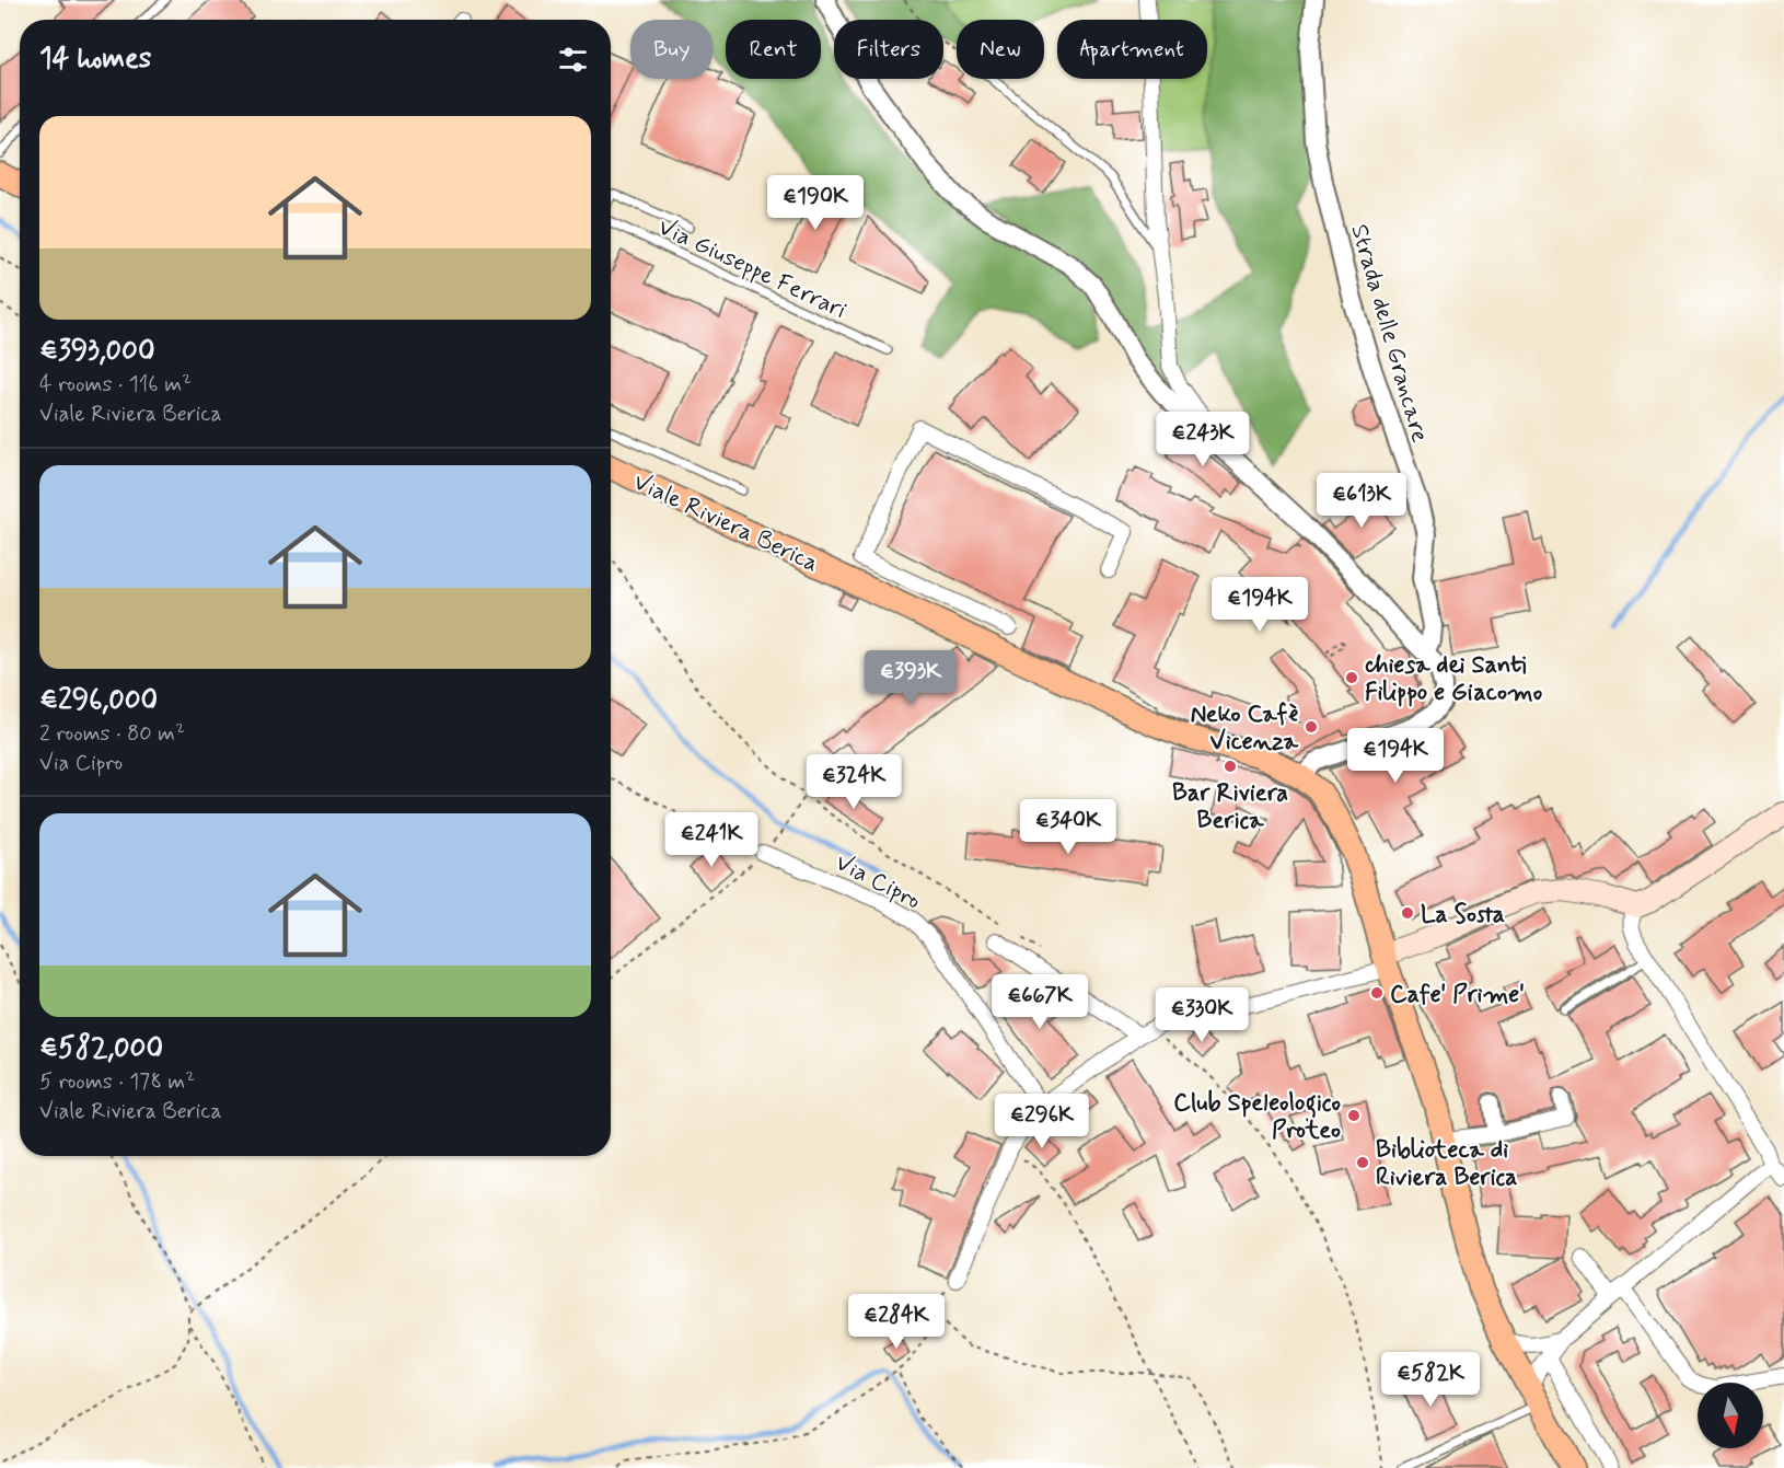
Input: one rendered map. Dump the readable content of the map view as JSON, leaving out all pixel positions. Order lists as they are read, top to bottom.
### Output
{
  "streets": {
    "main road": ["Viale Riviera Berica"],
    "street": ["Strada delle Grancare", "Via Cipro"],
    "lane": ["Via Giuseppe Ferrari"]
  },
  "places": [
    "chiesa dei Santi Filippo e Giacomo",
    "Neko Cafè Vicenza",
    "Bar Riviera Berica",
    "La Sosta",
    "Cafe' Prime'",
    "Club Speleologico Proteo",
    "Biblioteca di Riviera Berica"
  ],
  "north": "bottom",
  "page": {
    "chip": [
      "Buy",
      "Rent",
      "Filters",
      "New",
      "Apartment"
    ],
    "heading": "14 homes",
    "list": [
      {
        "name": "€393,000",
        "note": "4 rooms · 116 m² · Viale Riviera Berica"
      },
      {
        "name": "€296,000",
        "note": "2 rooms · 80 m² · Via Cipro"
      },
      {
        "name": "€582,000",
        "note": "5 rooms · 178 m² · Viale Riviera Berica"
      }
    ],
    "price": [
      "€190K",
      "€243K",
      "€613K",
      "€194K",
      "€393K",
      "€194K",
      "€324K",
      "€340K",
      "€241K",
      "€667K",
      "€330K",
      "€296K",
      "€284K",
      "€582K"
    ]
  }
}
